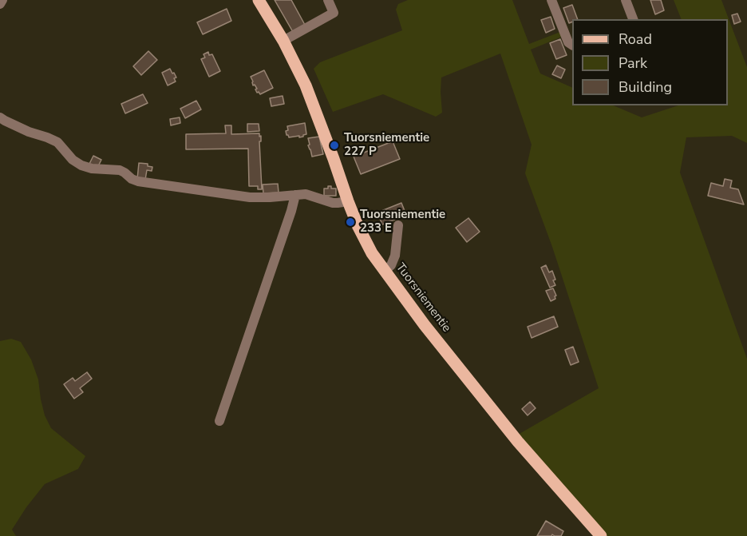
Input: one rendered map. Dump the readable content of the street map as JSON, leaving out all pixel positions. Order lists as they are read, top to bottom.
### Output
{
  "streets": {
    "main road": ["Tuorsniementie"]
  },
  "places": ["Tuorsniementie 227 P", "Tuorsniementie 233 E"],
  "legend": ["Road", "Park", "Building"]
}
